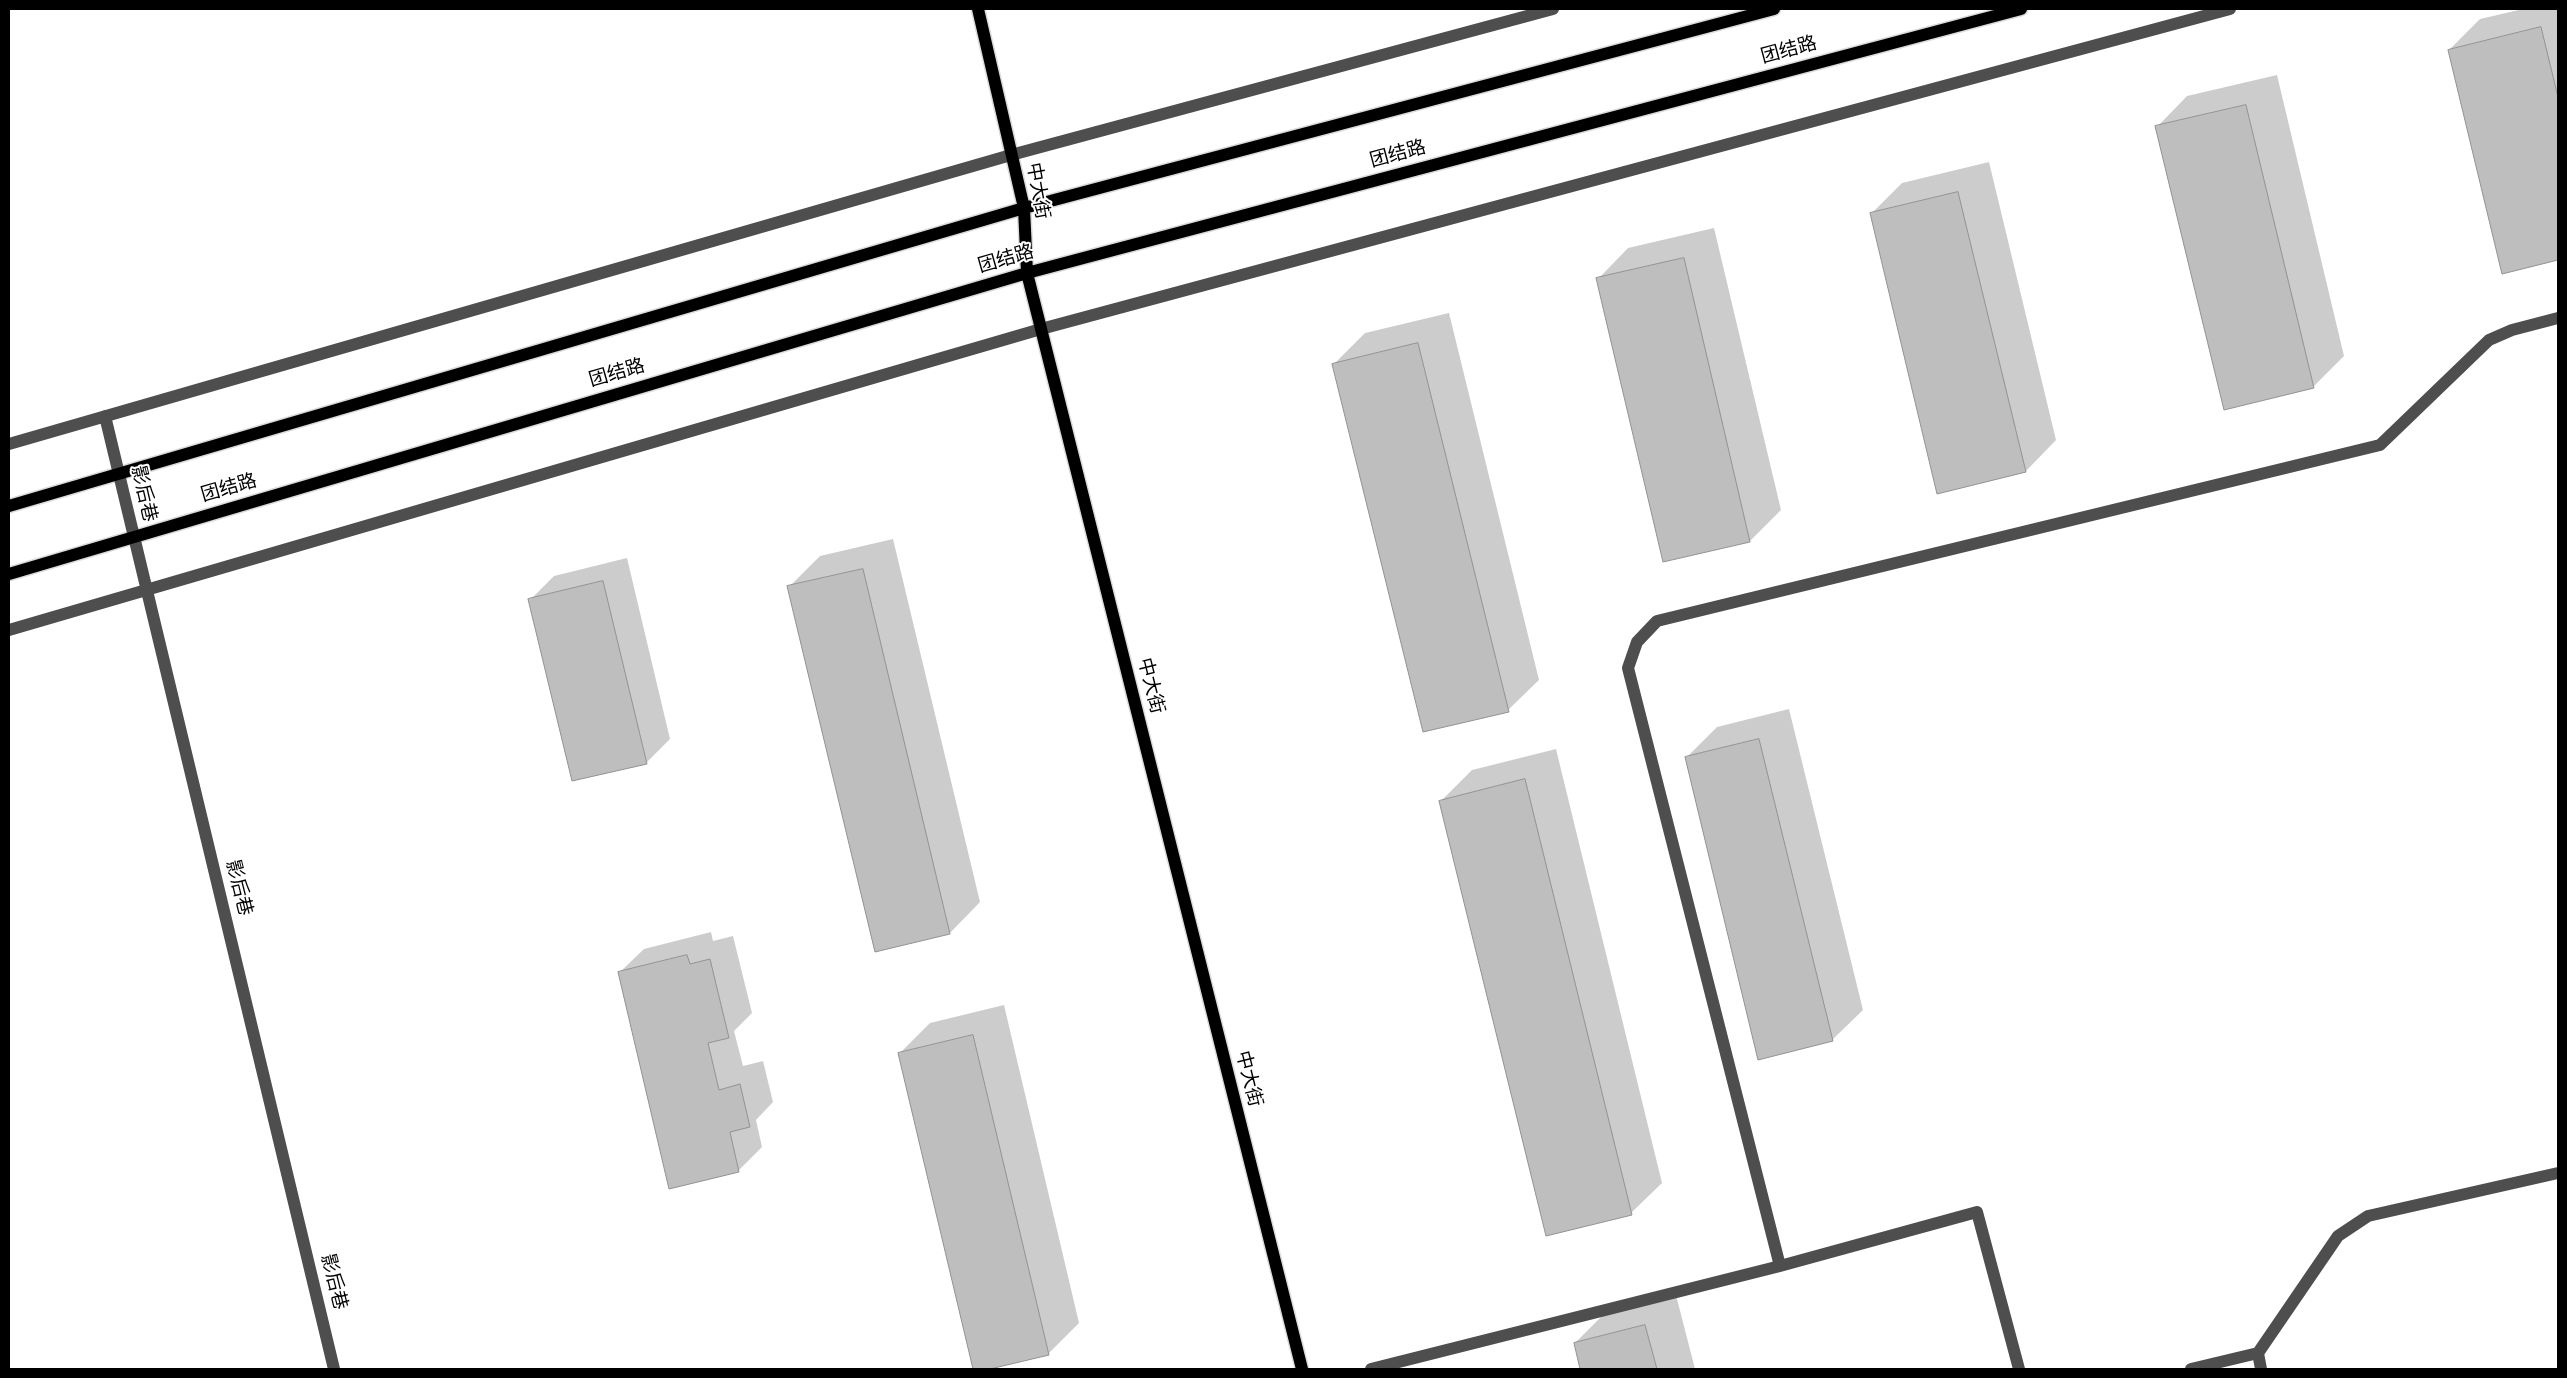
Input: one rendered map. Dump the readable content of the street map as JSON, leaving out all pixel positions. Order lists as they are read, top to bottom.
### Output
{
  "streets": {
    "main road": ["团结路", "中大街"],
    "street": ["影后巷"]
  },
  "crossings": [
    ["团结路", "中大街"]
  ]
}
